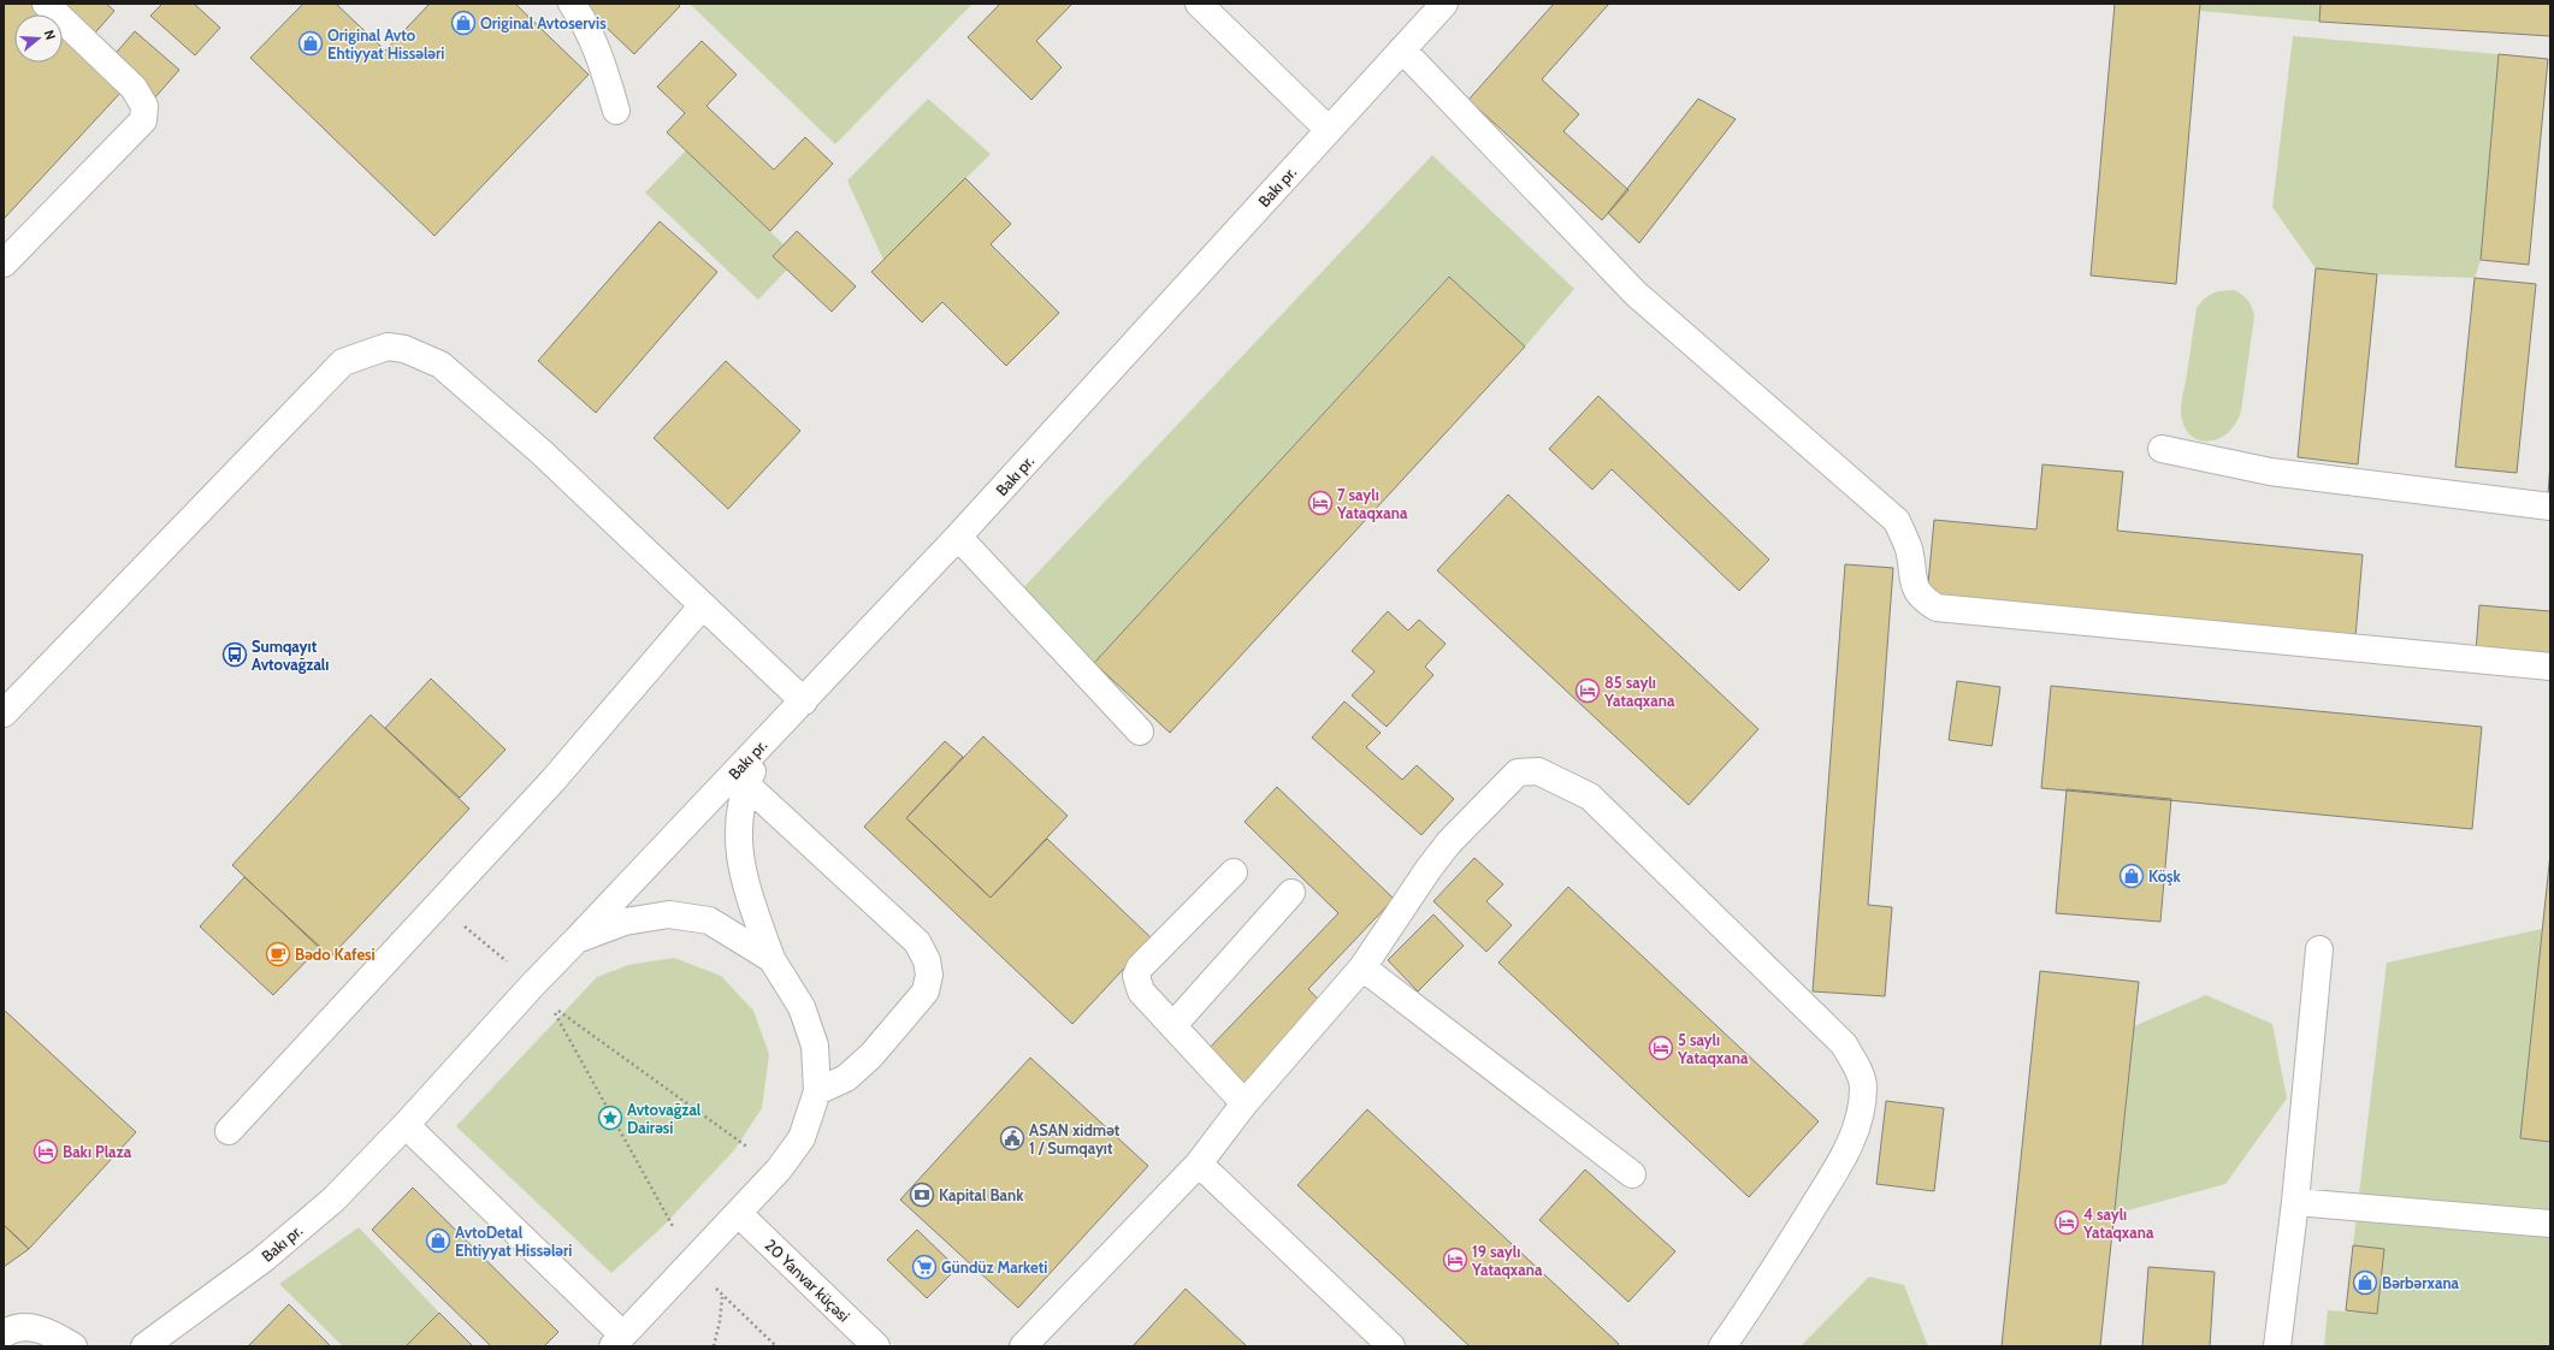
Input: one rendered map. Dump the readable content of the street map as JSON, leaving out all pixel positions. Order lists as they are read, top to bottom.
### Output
{
  "streets": {
    "street": ["Bakı pr.", "20 Yanvar küçəsi"]
  },
  "places": {
    "shop": [
      "Original Avtoservis",
      "Original Avto Ehtiyyat Hissələri",
      "Köşk",
      "AvtoDetal Ehtiyyat Hissələri",
      "Bərbərxana"
    ],
    "hotel": [
      "7 saylı Yataqxana",
      "85 saylı Yataqxana",
      "5 saylı Yataqxana",
      "Bakı Plaza",
      "4 saylı Yataqxana",
      "19 saylı Yataqxana"
    ],
    "bus stop": ["Sumqayıt Avtovağzalı"],
    "cafe": ["Bədo Kafesi"],
    "place": ["Avtovağzal Dairəsi"],
    "public building": ["ASAN xidmət 1 / Sumqayıt"],
    "bank": ["Kapital Bank"],
    "supermarket": ["Gündüz Marketi"]
  },
  "north": "right"
}
